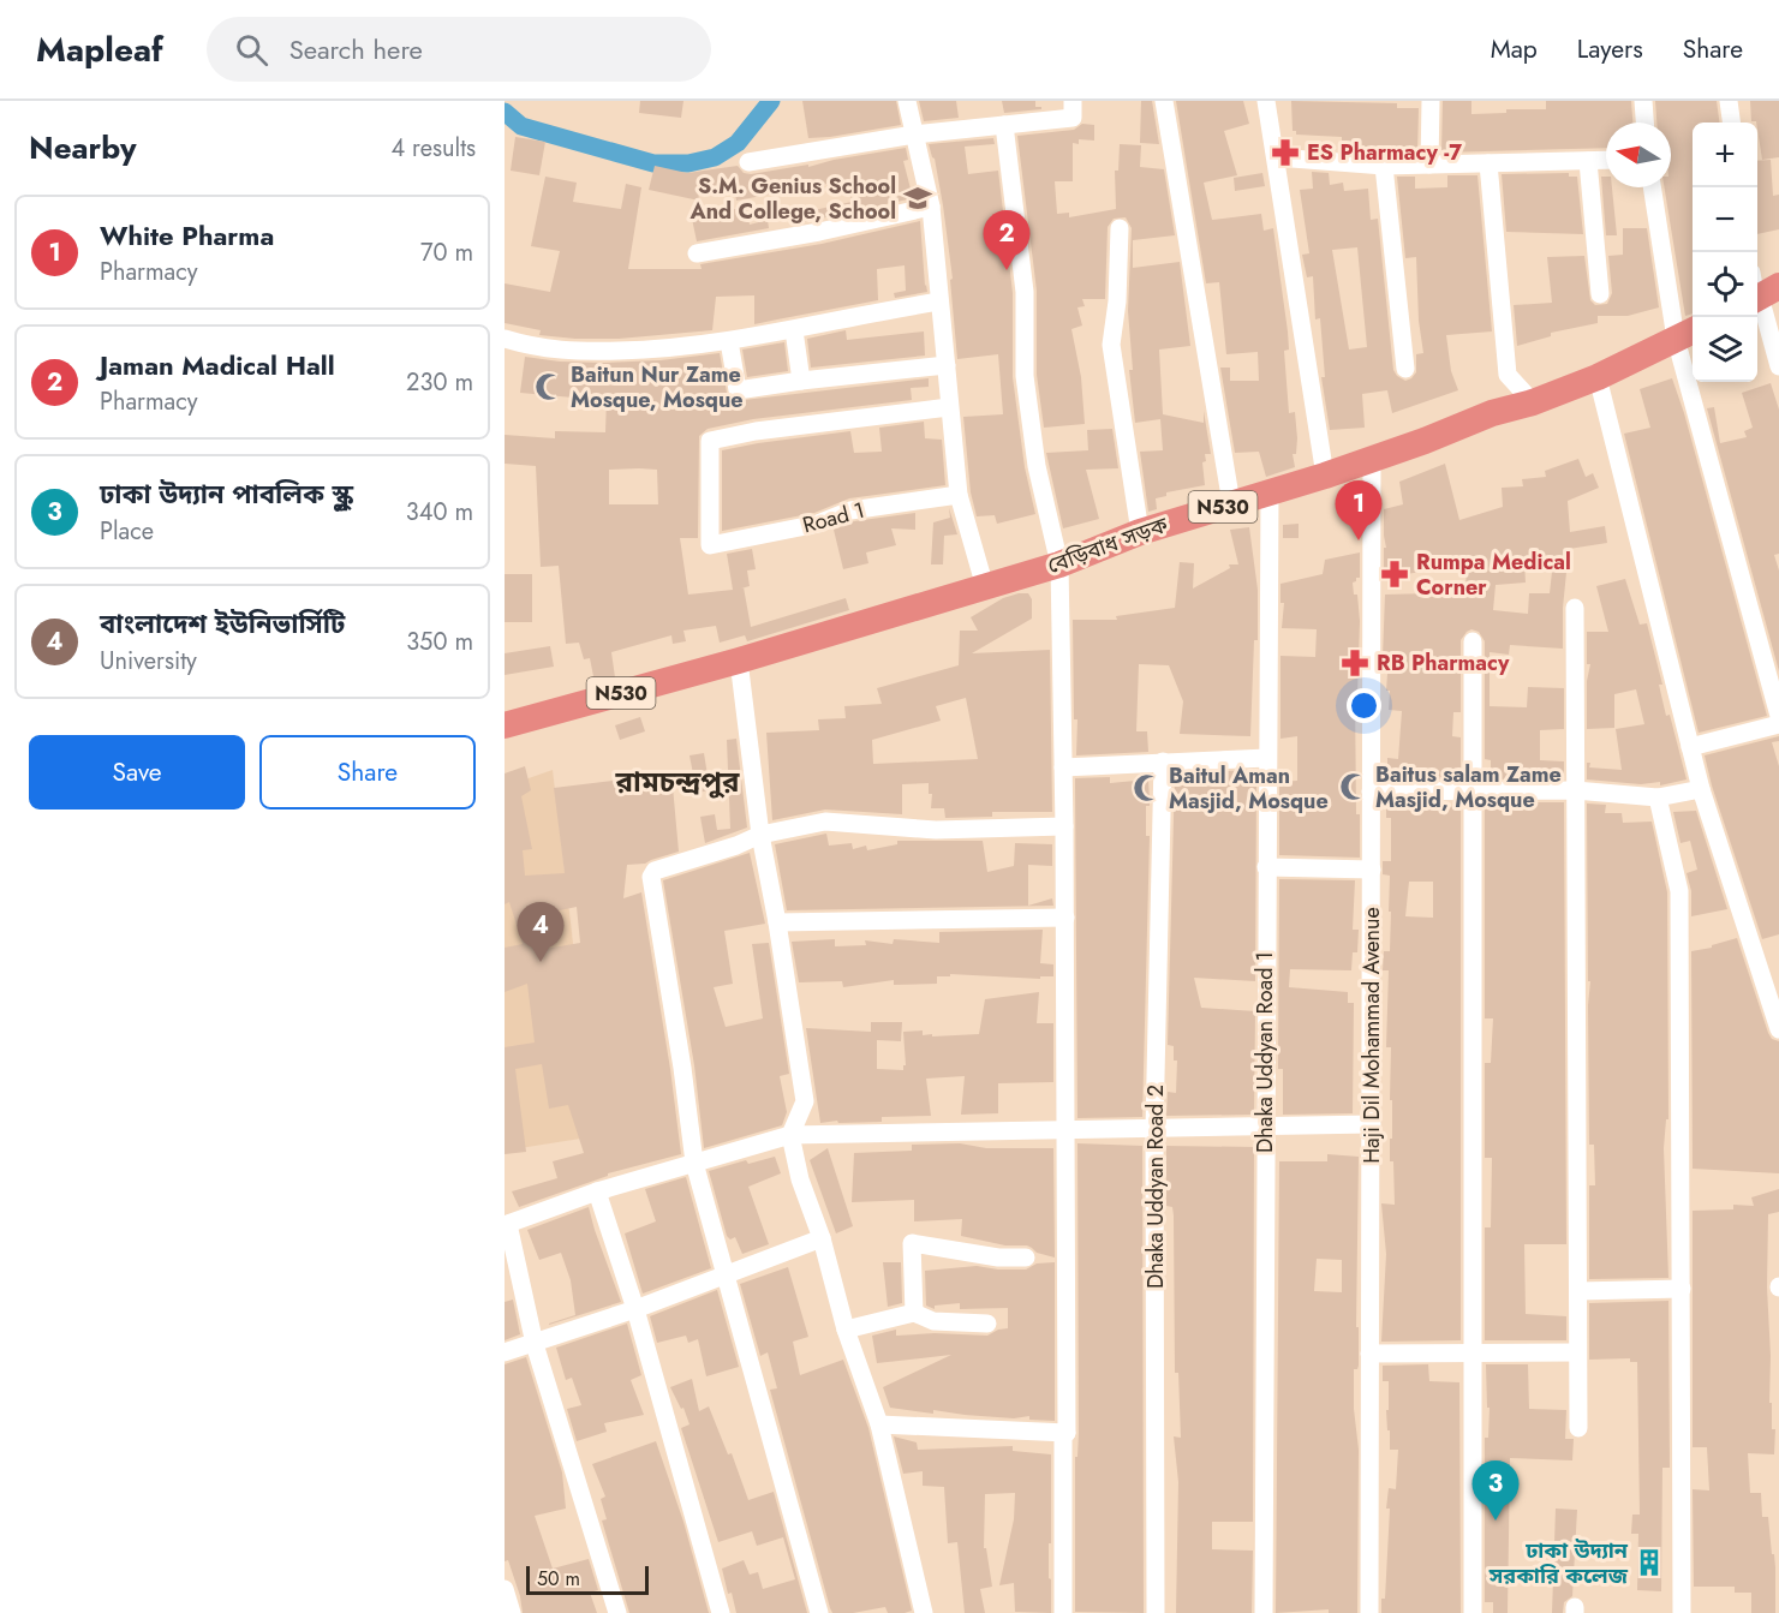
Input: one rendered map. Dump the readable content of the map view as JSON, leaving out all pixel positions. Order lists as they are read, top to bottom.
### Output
{
  "streets": {
    "highway": ["N530", "বেড়িবাধ সড়ক"],
    "street": [
      "Road 1",
      "Haji Dil Mohammad Avenue",
      "Dhaka Uddyan Road 1",
      "Dhaka Uddyan Road 2"
    ]
  },
  "crossings": [
    ["বেড়িবাধ সড়ক", "Haji Dil Mohammad Avenue"],
    ["বেড়িবাধ সড়ক", "Dhaka Uddyan Road 1"]
  ],
  "districts": ["রামচন্দ্রপুর"],
  "places": {
    "pharmacy": ["ES Pharmacy -7", "Rumpa Medical Corner", "RB Pharmacy"],
    "school or university": ["S.M. Genius School And College, School"],
    "mosque": ["Baitun Nur Zame Mosque, Mosque", "Baitus salam Zame Masjid, Mosque", "Baitul Aman Masjid, Mosque"],
    "building": ["ঢাকা উদ্যান সরকারি কলেজ"]
  },
  "scale_bar": "50 m",
  "north": "left",
  "page": {
    "header": "Mapleaf",
    "search": "Search here",
    "nav": ["Map", "Layers", "Share"],
    "heading": ["Nearby", "4 results"],
    "map_buttons": ["+", "−"],
    "list": [
      {
        "mark": "1",
        "name": "White Pharma",
        "note": "Pharmacy",
        "value": "70 m"
      },
      {
        "mark": "2",
        "name": "Jaman Madical Hall",
        "note": "Pharmacy",
        "value": "230 m"
      },
      {
        "mark": "3",
        "name": "ঢাকা উদ্যান পাবলিক স্কুল",
        "note": "Place",
        "value": "340 m"
      },
      {
        "mark": "4",
        "name": "বাংলাদেশ ইউনিভার্সিটি",
        "note": "University",
        "value": "350 m"
      }
    ],
    "pins": [
      "2",
      "1",
      "4",
      "3"
    ],
    "buttons": ["Save", "Share"],
    "scale": "50 m"
  }
}
